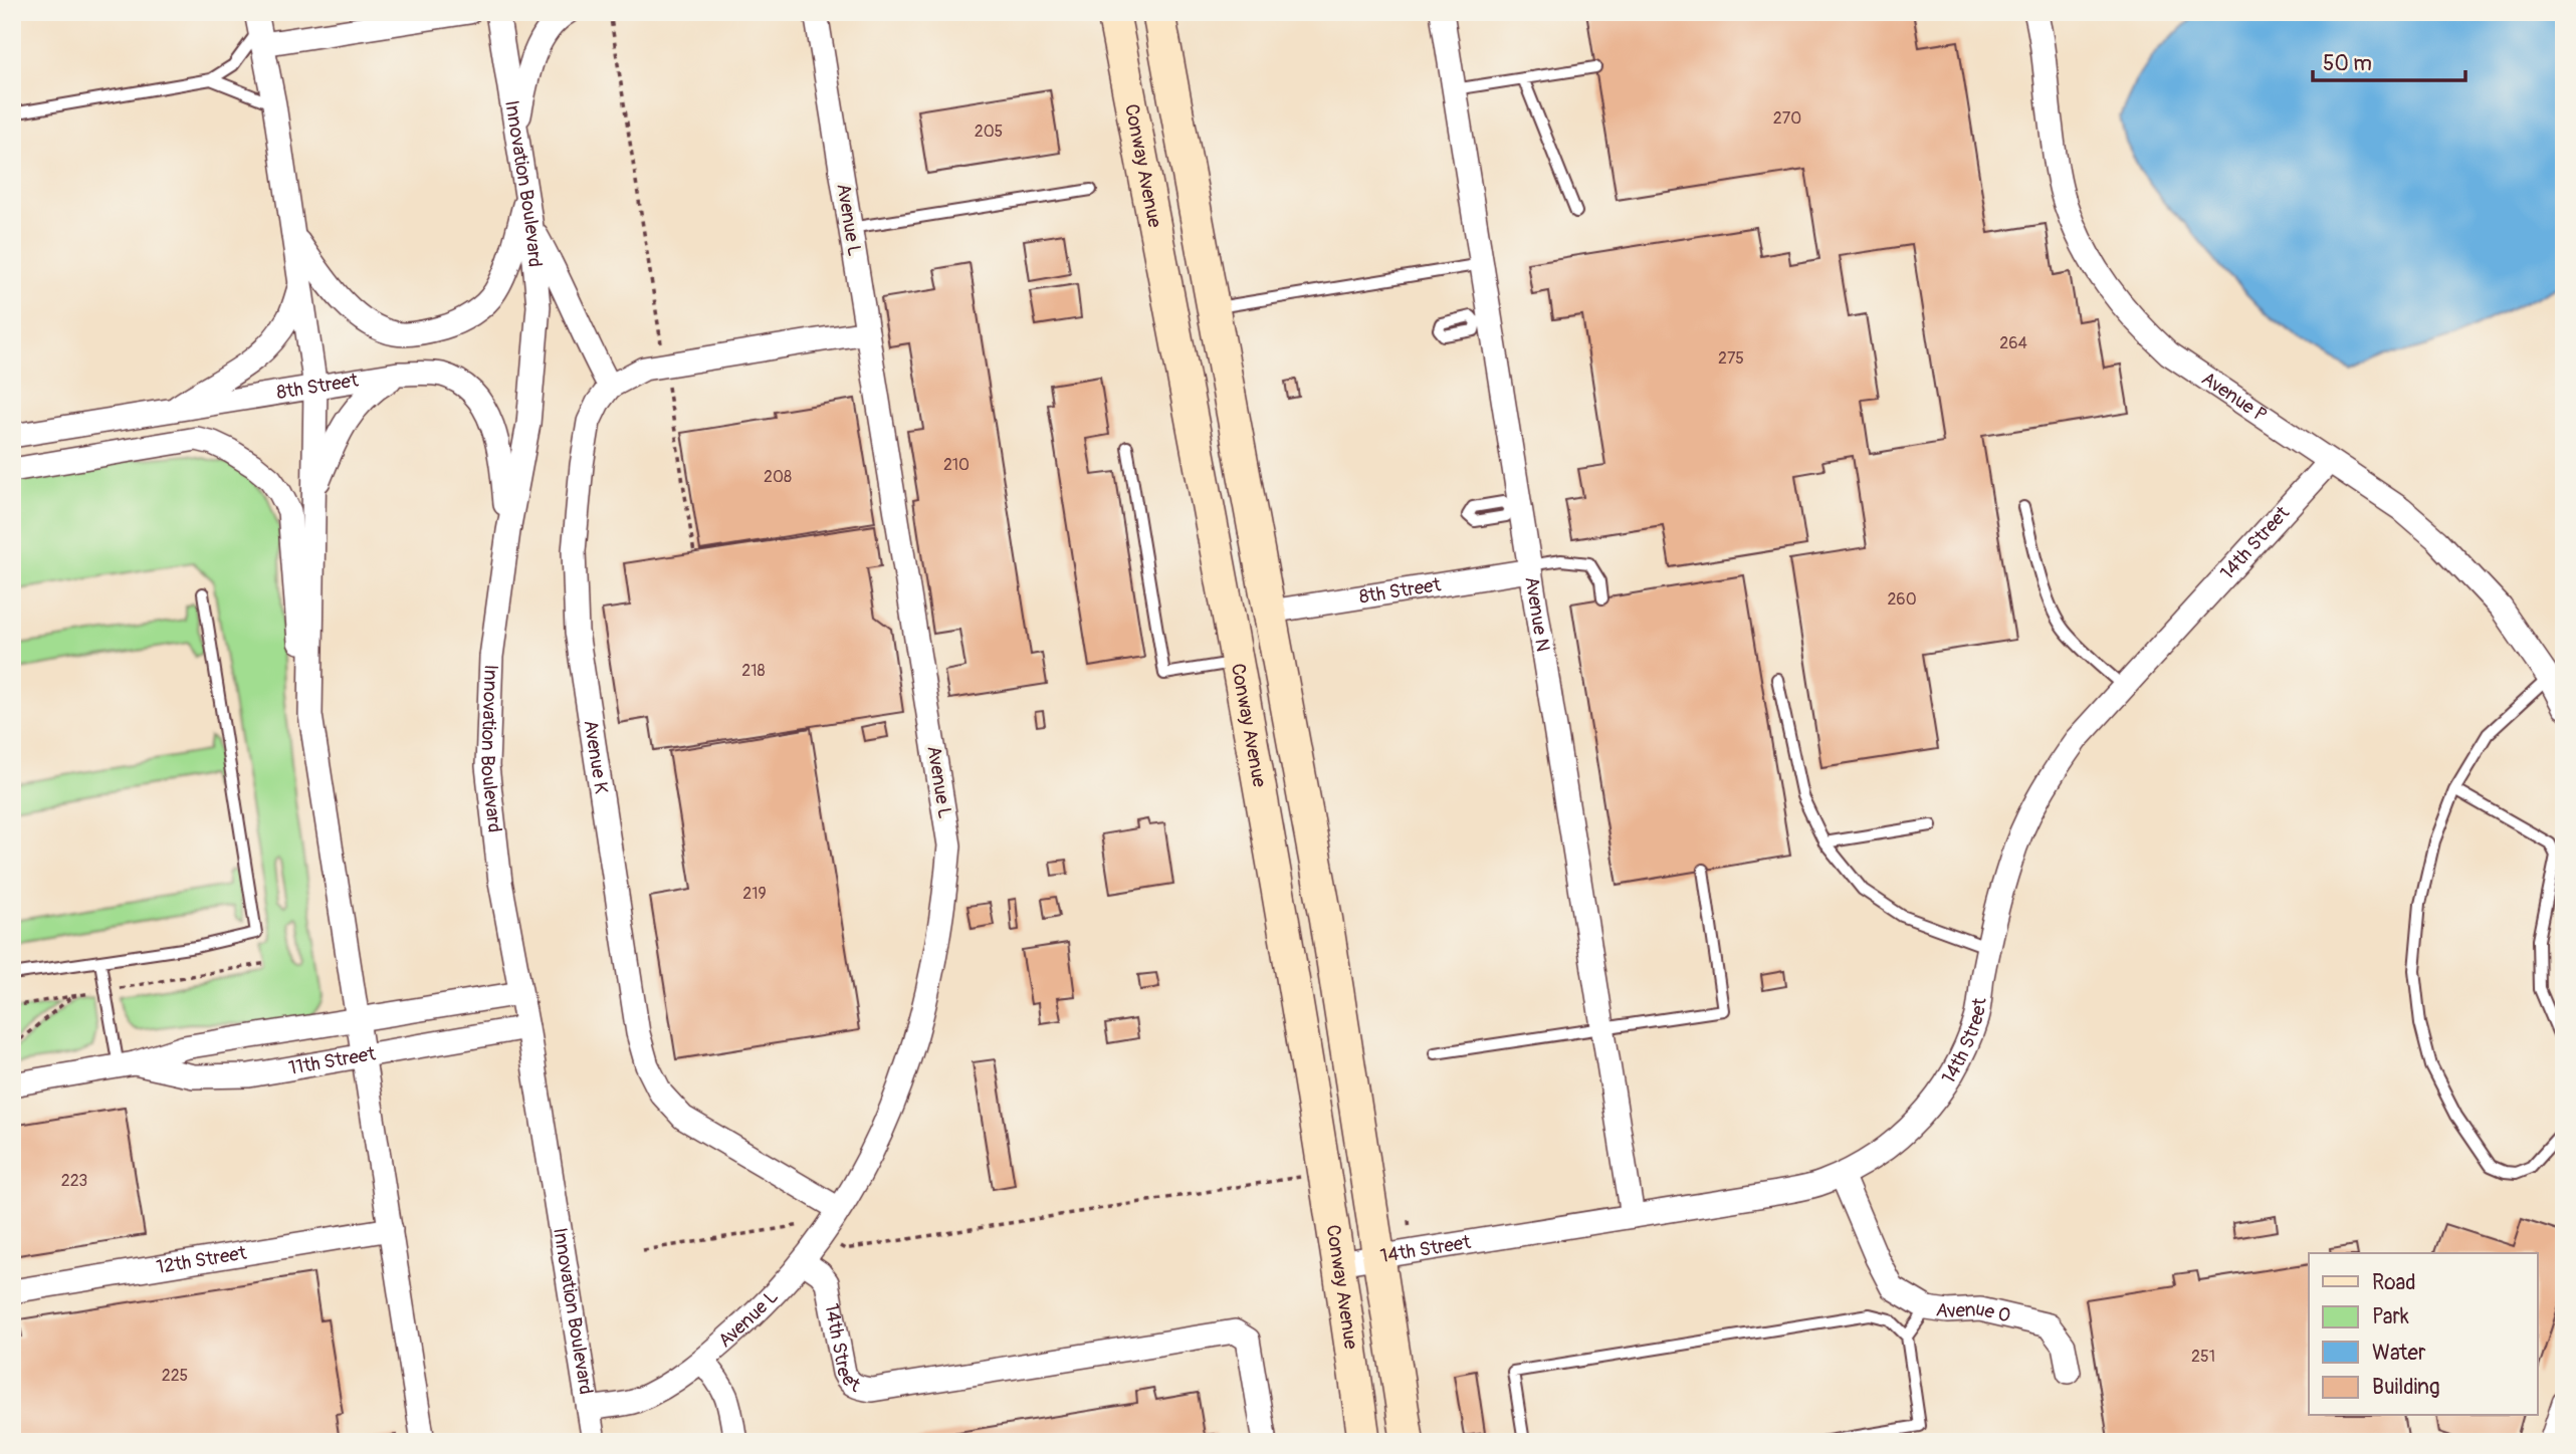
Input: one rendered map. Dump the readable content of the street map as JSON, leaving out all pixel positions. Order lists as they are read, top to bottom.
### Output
{
  "streets": {
    "street": [
      "Conway Avenue",
      "Innovation Boulevard",
      "Avenue L",
      "8th Street",
      "Avenue P",
      "14th Street",
      "Avenue N",
      "Avenue K",
      "11th Street",
      "12th Street",
      "Avenue O"
    ]
  },
  "crossings": [
    ["Conway Avenue", "14th Street"],
    ["Innovation Boulevard", "Avenue L"],
    ["Innovation Boulevard", "8th Street"],
    ["Innovation Boulevard", "11th Street"],
    ["Avenue L", "14th Street"],
    ["Avenue L", "Avenue K"],
    ["8th Street", "Avenue N"],
    ["Avenue P", "14th Street"],
    ["14th Street", "Avenue N"],
    ["14th Street", "Avenue O"]
  ],
  "house_numbers": [
    "270",
    "205",
    "264",
    "275",
    "210",
    "208",
    "260",
    "218",
    "219",
    "223",
    "251",
    "225"
  ],
  "legend": [
    "Road",
    "Park",
    "Water",
    "Building"
  ],
  "scale_bar": "50 m"
}
